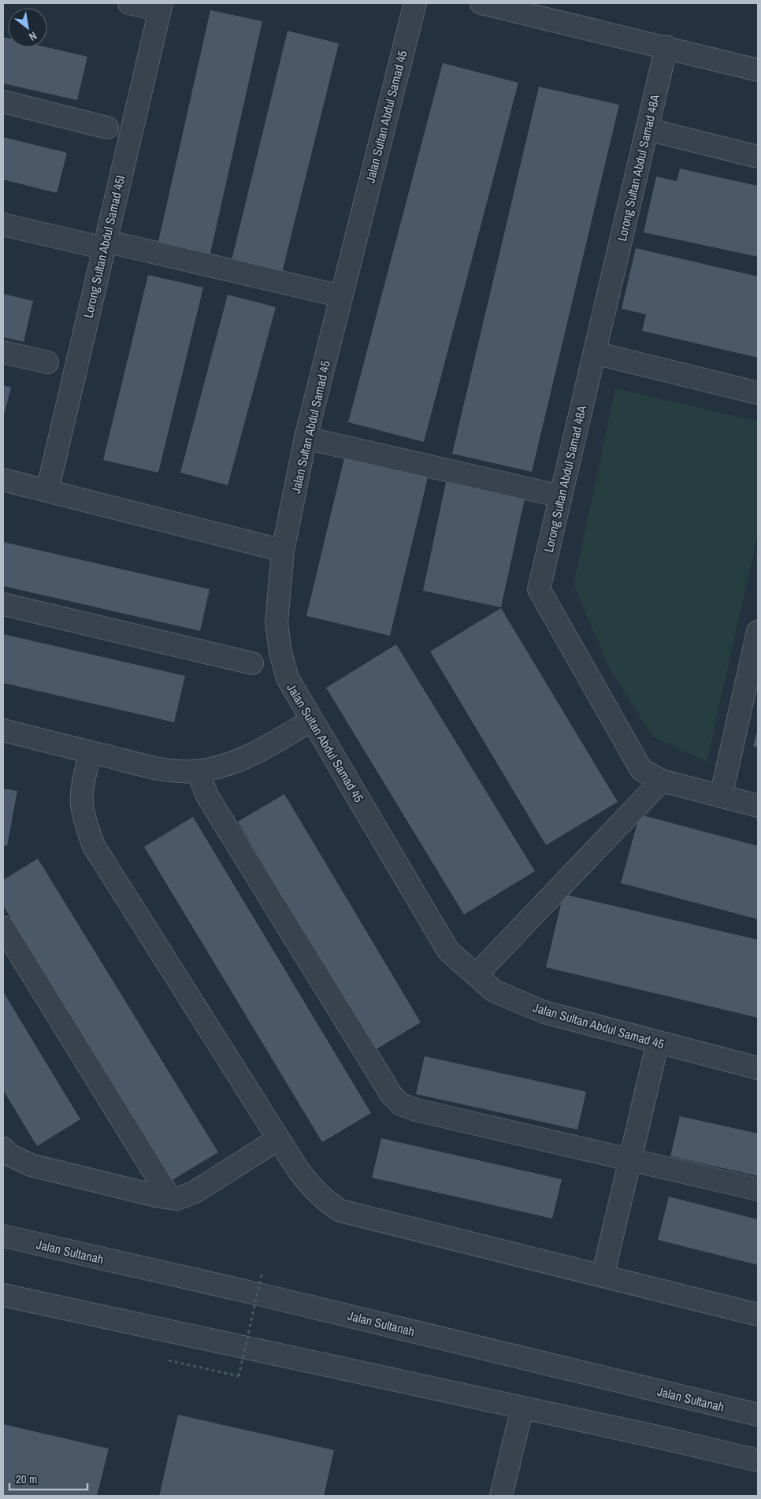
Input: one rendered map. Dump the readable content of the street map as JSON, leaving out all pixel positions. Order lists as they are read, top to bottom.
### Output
{
  "streets": {
    "street": [
      "Jalan Sultan Abdul Samad 45",
      "Lorong Sultan Abdul Samad 48A",
      "Lorong Sultan Abdul Samad 45I",
      "Jalan Sultanah"
    ]
  },
  "scale_bar": "20 m",
  "north": "bottom right"
}
